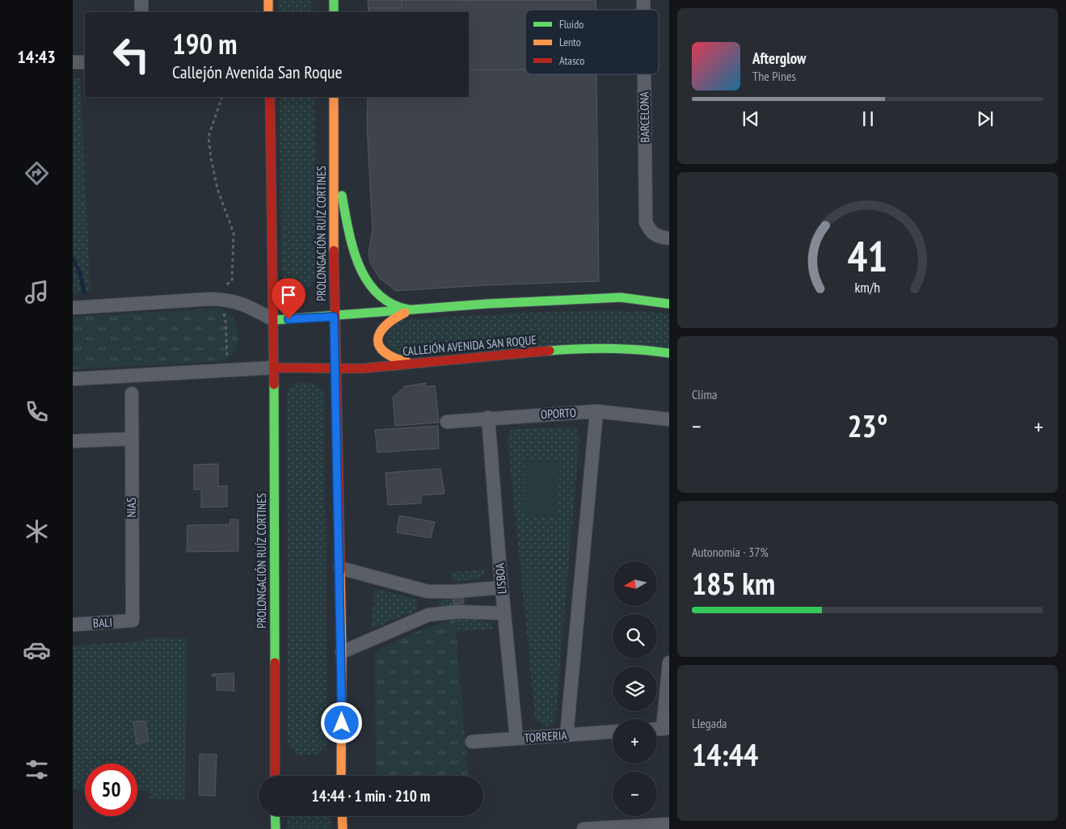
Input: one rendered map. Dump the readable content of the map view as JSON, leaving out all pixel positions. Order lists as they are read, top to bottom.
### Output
{
  "streets": {
    "main road": ["PROLONGACIÓN RUÍZ CORTINES", "CALLEJÓN AVENIDA SAN ROQUE"],
    "street": [
      "BARCELONA",
      "OPORTO",
      "NIAS",
      "LISBOA",
      "BALI",
      "TORRERIA"
    ]
  },
  "crossings": [
    ["PROLONGACIÓN RUÍZ CORTINES", "CALLEJÓN AVENIDA SAN ROQUE"],
    ["OPORTO", "LISBOA"],
    ["NIAS", "BALI"],
    ["LISBOA", "TORRERIA"]
  ],
  "legend": ["Fluido", "Lento", "Atasco"],
  "north": "left",
  "page": {
    "tabs": "14:43",
    "turn": ["190 m", "Callejón Avenida San Roque"],
    "song": ["Afterglow", "The Pines"],
    "tile": [
      "Clima",
      ["Autonomía · 37%", "185 km"],
      ["Llegada", "14:44"]
    ],
    "heat": ["−", "23°", "+"],
    "map_buttons": ["+", "−"],
    "limit": "50",
    "trip": "14:44 · 1 min · 210 m",
    "gauge": ["41", "km/h"]
  }
}
